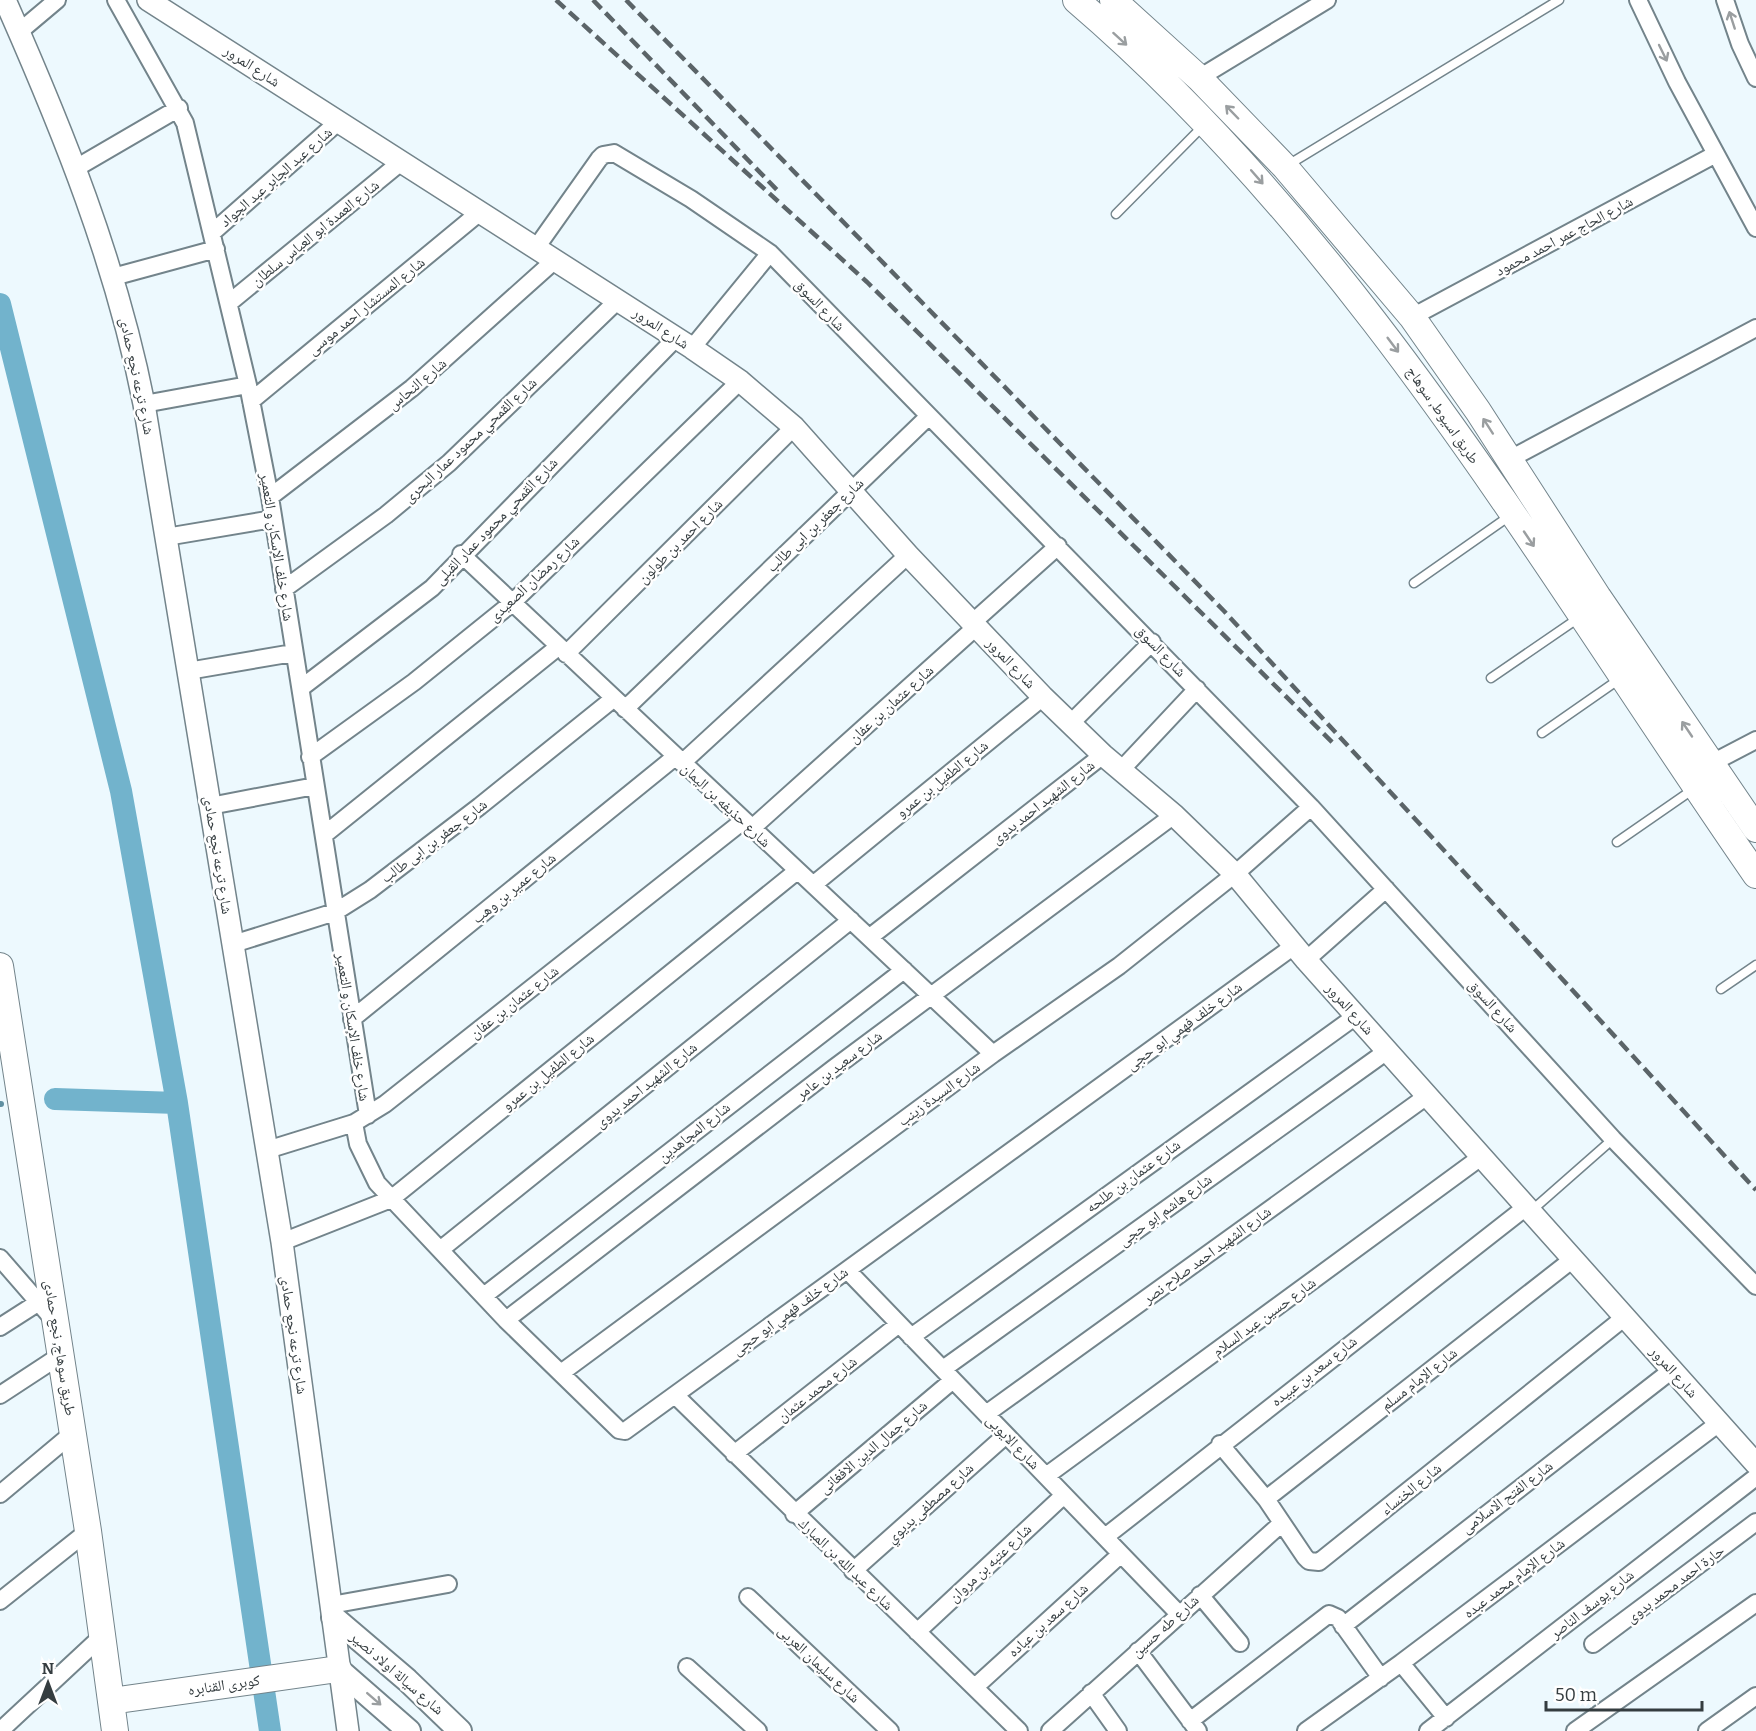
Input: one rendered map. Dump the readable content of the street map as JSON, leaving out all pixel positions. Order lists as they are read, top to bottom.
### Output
{
  "streets": {
    "main road": [
      "طريق اسيوط, سوهاج",
      "طريق سوهاج, نجع حمادى",
      "شارع سيالة اولاد نصير",
      "كوبرى القنابره"
    ],
    "street": [
      "شارع المرور",
      "شارع عبد الجابر عبد الجواد",
      "شارع العمدة ابو العباس سلطان",
      "شارع الحاج عمر احمد محمود",
      "شارع السوق",
      "شارع المستشار احمد موسى",
      "شارع ترعه نجع حمادى",
      "شارع النحاس",
      "شارع القمحي محمود عمار البحرى",
      "شارع القمحي محمود عمار القبلى",
      "شارع جعفر بن ابى طالب",
      "شارع احمد بن طولون",
      "شارع خلف الإسكان و التعمير",
      "شارع رمضان الصعيدى",
      "شارع عثمان بن عفان",
      "شارع الطفيل بن عمرو",
      "شارع الشهيد احمد بدوى",
      "شارع حذيفه بن اليمان",
      "شارع عمير بن وهب",
      "شارع خلف فهمي ابو حجى",
      "شارع سعيد بن عامر",
      "شارع السيدة زينب",
      "شارع المجاهدين",
      "شارع عثمان بن طلحه",
      "شارع هاشم ابو حجى",
      "شارع الشهيد احمد صلاح نصر",
      "شارع حسين عبد السلام",
      "شارع سعد بن عبيده",
      "شارع الإمام مسلم",
      "شارع محمد عثمان",
      "شارع الايوبى",
      "شارع جمال الدين الافغانى",
      "شارع الخنساء",
      "شارع الفتح الاسلامى",
      "شارع مصطفى بديوي",
      "شارع عتبه بن مروان",
      "شارع عبد الله بن المبارك",
      "شارع الإمام محمد عبده",
      "حارة احمد محمد بدوى",
      "شارع يوسف الناصر",
      "شارع سعد بن عباده",
      "شارع طه حسين",
      "شارع سليمان العربى"
    ]
  },
  "crossings": [
    ["شارع المرور", "شارع عبد الجابر عبد الجواد"],
    ["شارع المرور", "شارع العمدة ابو العباس سلطان"],
    ["شارع المرور", "شارع السوق"],
    ["شارع المرور", "شارع المستشار احمد موسى"],
    ["شارع المرور", "شارع النحاس"],
    ["شارع المرور", "شارع القمحي محمود عمار البحرى"],
    ["شارع المرور", "شارع القمحي محمود عمار القبلى"],
    ["شارع المرور", "شارع جعفر بن ابى طالب"],
    ["شارع المرور", "شارع احمد بن طولون"],
    ["شارع المرور", "شارع رمضان الصعيدى"],
    ["شارع المرور", "شارع عثمان بن عفان"],
    ["شارع المرور", "شارع الطفيل بن عمرو"],
    ["شارع المرور", "شارع الشهيد احمد بدوى"],
    ["شارع المرور", "شارع عمير بن وهب"],
    ["شارع المرور", "شارع خلف فهمي ابو حجى"],
    ["شارع المرور", "شارع سعيد بن عامر"],
    ["شارع المرور", "شارع السيدة زينب"],
    ["شارع المرور", "شارع عثمان بن طلحه"],
    ["شارع المرور", "شارع هاشم ابو حجى"],
    ["شارع المرور", "شارع الشهيد احمد صلاح نصر"],
    ["شارع المرور", "شارع حسين عبد السلام"],
    ["شارع المرور", "شارع سعد بن عبيده"],
    ["شارع المرور", "شارع الإمام مسلم"],
    ["شارع المرور", "شارع الخنساء"],
    ["شارع المرور", "شارع الفتح الاسلامى"],
    ["شارع المرور", "شارع الإمام محمد عبده"],
    ["شارع عبد الجابر عبد الجواد", "شارع خلف الإسكان و التعمير"],
    ["شارع العمدة ابو العباس سلطان", "شارع خلف الإسكان و التعمير"],
    ["شارع الحاج عمر احمد محمود", "طريق اسيوط, سوهاج"],
    ["شارع السوق", "شارع القمحي محمود عمار القبلى"],
    ["شارع السوق", "شارع جعفر بن ابى طالب"],
    ["شارع السوق", "شارع عثمان بن عفان"],
    ["شارع السوق", "شارع خلف فهمي ابو حجى"],
    ["شارع السوق", "شارع السيدة زينب"],
    ["شارع المستشار احمد موسى", "شارع خلف الإسكان و التعمير"],
    ["شارع ترعه نجع حمادى", "شارع جعفر بن ابى طالب"],
    ["شارع ترعه نجع حمادى", "شارع عثمان بن عفان"],
    ["شارع ترعه نجع حمادى", "شارع الطفيل بن عمرو"],
    ["شارع ترعه نجع حمادى", "شارع سيالة اولاد نصير"],
    ["شارع ترعه نجع حمادى", "كوبرى القنابره"],
    ["شارع النحاس", "شارع خلف الإسكان و التعمير"],
    ["شارع القمحي محمود عمار البحرى", "شارع خلف الإسكان و التعمير"],
    ["شارع القمحي محمود عمار القبلى", "شارع خلف الإسكان و التعمير"],
    ["شارع القمحي محمود عمار القبلى", "شارع حذيفه بن اليمان"],
    ["شارع جعفر بن ابى طالب", "شارع خلف الإسكان و التعمير"],
    ["شارع جعفر بن ابى طالب", "شارع حذيفه بن اليمان"],
    ["شارع احمد بن طولون", "شارع خلف الإسكان و التعمير"],
    ["شارع احمد بن طولون", "شارع حذيفه بن اليمان"],
    ["شارع خلف الإسكان و التعمير", "شارع رمضان الصعيدى"],
    ["شارع خلف الإسكان و التعمير", "شارع عثمان بن عفان"],
    ["شارع خلف الإسكان و التعمير", "شارع عمير بن وهب"],
    ["شارع خلف الإسكان و التعمير", "شارع خلف فهمي ابو حجى"],
    ["شارع رمضان الصعيدى", "شارع حذيفه بن اليمان"],
    ["شارع عثمان بن عفان", "شارع حذيفه بن اليمان"],
    ["شارع عثمان بن عفان", "شارع خلف فهمي ابو حجى"],
    ["شارع الطفيل بن عمرو", "شارع حذيفه بن اليمان"],
    ["شارع الطفيل بن عمرو", "شارع خلف فهمي ابو حجى"],
    ["شارع الشهيد احمد بدوى", "شارع حذيفه بن اليمان"],
    ["شارع الشهيد احمد بدوى", "شارع خلف فهمي ابو حجى"],
    ["شارع حذيفه بن اليمان", "شارع عمير بن وهب"],
    ["شارع حذيفه بن اليمان", "شارع سعيد بن عامر"],
    ["شارع حذيفه بن اليمان", "شارع السيدة زينب"],
    ["شارع حذيفه بن اليمان", "شارع المجاهدين"],
    ["شارع خلف فهمي ابو حجى", "شارع سعيد بن عامر"],
    ["شارع خلف فهمي ابو حجى", "شارع السيدة زينب"],
    ["شارع خلف فهمي ابو حجى", "شارع المجاهدين"],
    ["شارع خلف فهمي ابو حجى", "شارع الايوبى"],
    ["شارع خلف فهمي ابو حجى", "شارع عبد الله بن المبارك"],
    ["شارع عثمان بن طلحه", "شارع الايوبى"],
    ["شارع هاشم ابو حجى", "شارع الايوبى"],
    ["شارع هاشم ابو حجى", "شارع جمال الدين الافغانى"],
    ["شارع الشهيد احمد صلاح نصر", "شارع الايوبى"],
    ["شارع حسين عبد السلام", "شارع الايوبى"],
    ["طريق سوهاج, نجع حمادى", "كوبرى القنابره"],
    ["شارع سعد بن عبيده", "شارع الايوبى"],
    ["شارع سعد بن عبيده", "شارع الخنساء"],
    ["شارع الإمام مسلم", "شارع الخنساء"],
    ["شارع محمد عثمان", "شارع الايوبى"],
    ["شارع محمد عثمان", "شارع عبد الله بن المبارك"],
    ["شارع الايوبى", "شارع جمال الدين الافغانى"],
    ["شارع الايوبى", "شارع مصطفى بديوي"],
    ["شارع الايوبى", "شارع عتبه بن مروان"],
    ["شارع الايوبى", "شارع سعد بن عباده"],
    ["شارع الايوبى", "شارع طه حسين"],
    ["شارع جمال الدين الافغانى", "شارع عبد الله بن المبارك"],
    ["شارع الخنساء", "شارع طه حسين"],
    ["شارع مصطفى بديوي", "شارع عبد الله بن المبارك"],
    ["شارع عتبه بن مروان", "شارع عبد الله بن المبارك"],
    ["شارع عبد الله بن المبارك", "شارع سعد بن عباده"]
  ],
  "scale_bar": "50 m",
  "north": "top"
}
